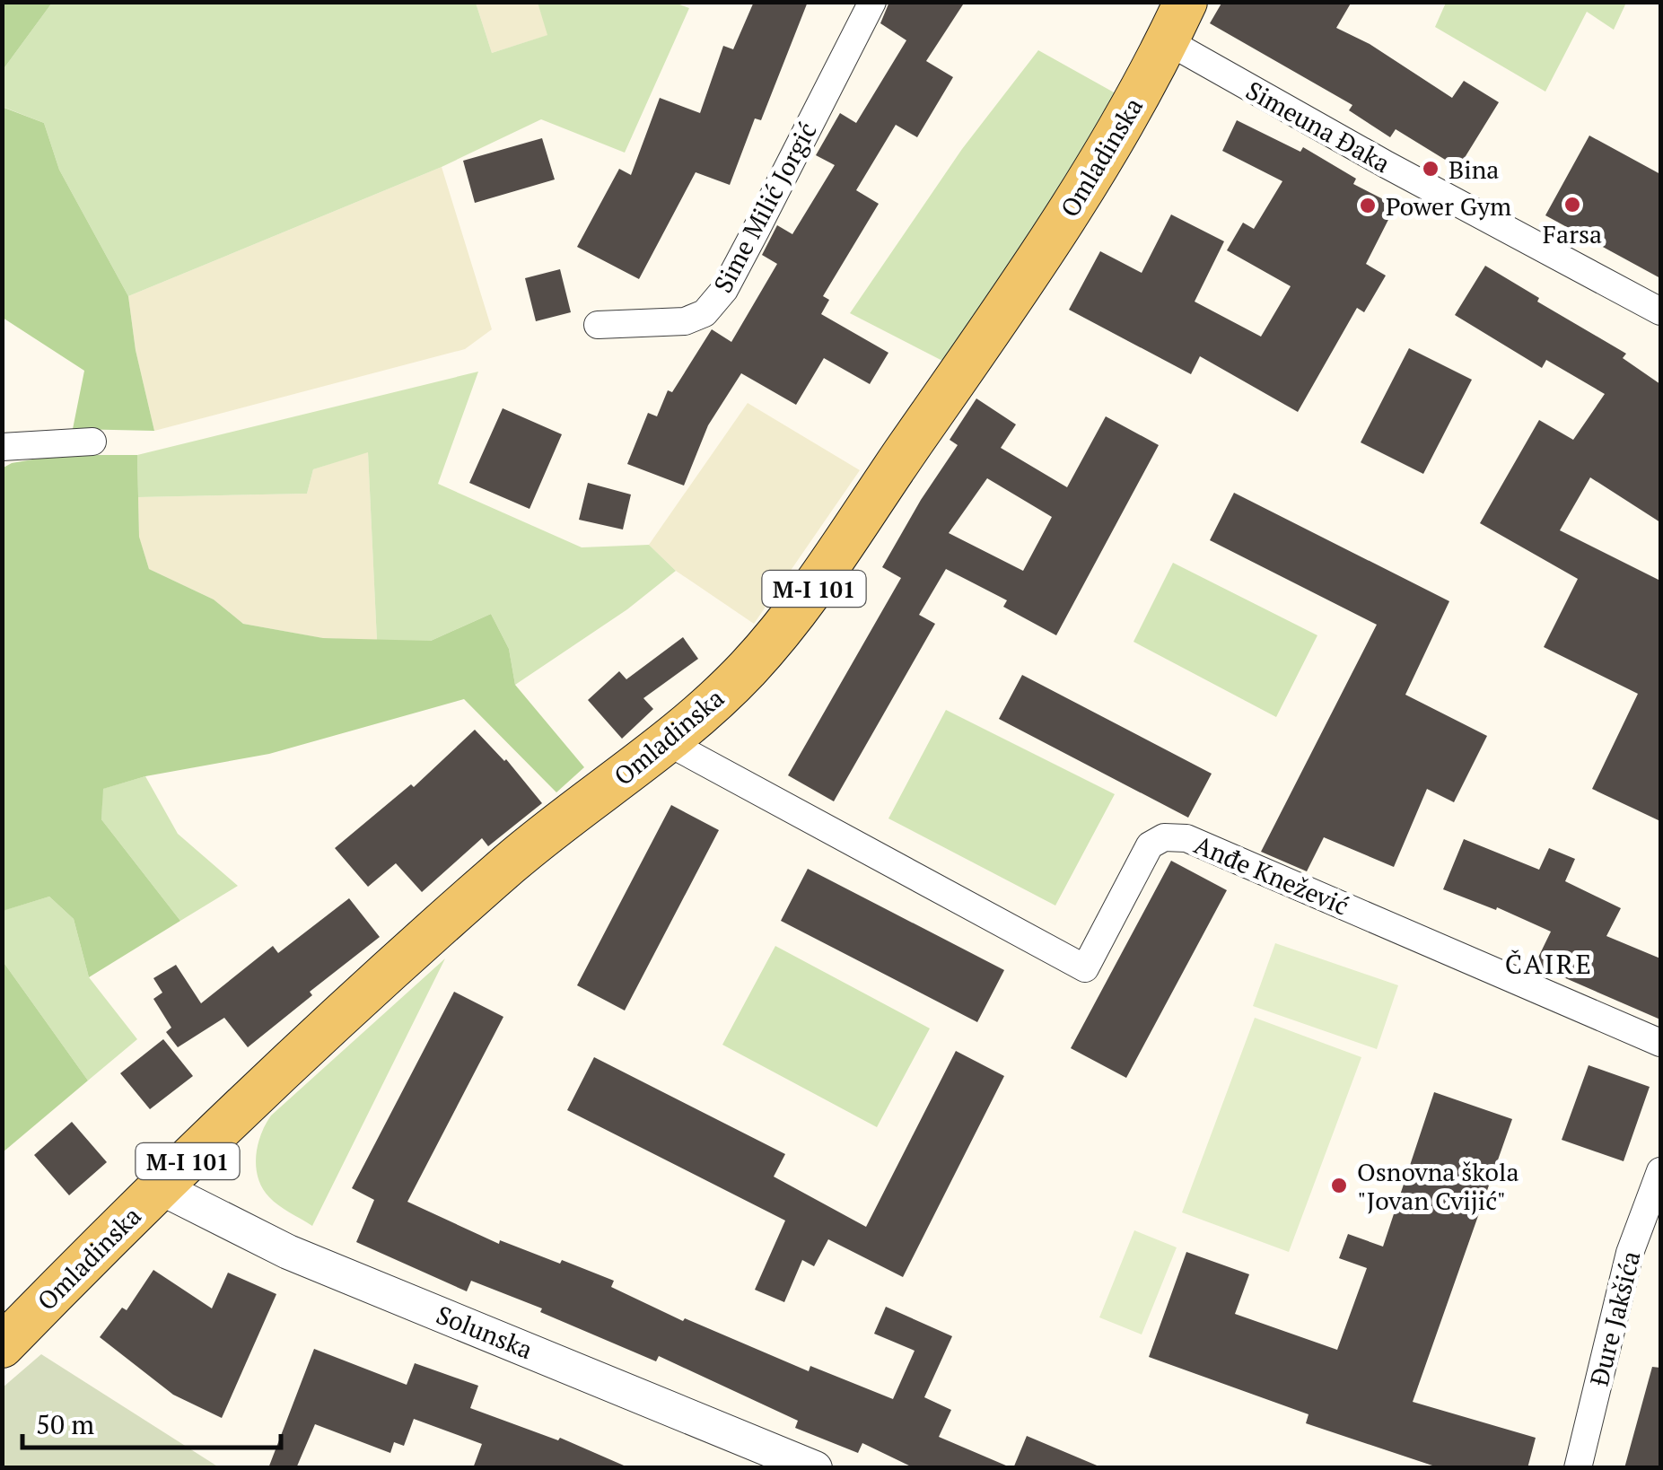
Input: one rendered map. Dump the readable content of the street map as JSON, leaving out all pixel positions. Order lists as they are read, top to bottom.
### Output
{
  "streets": {
    "main road": ["Omladinska", "M-I 101"],
    "street": [
      "Simeuna Đaka",
      "Sime Milić Jorgić",
      "Anđe Knežević",
      "Đure Jakšića",
      "Solunska"
    ]
  },
  "crossings": [
    ["Simeuna Đaka", "Omladinska"],
    ["Omladinska", "Anđe Knežević"],
    ["Omladinska", "Solunska"]
  ],
  "districts": ["ČAIRE"],
  "places": [
    "Bina",
    "Farsa",
    "Power Gym",
    "Osnovna škola \"Jovan Cvijić\""
  ],
  "scale_bar": "50 m"
}
